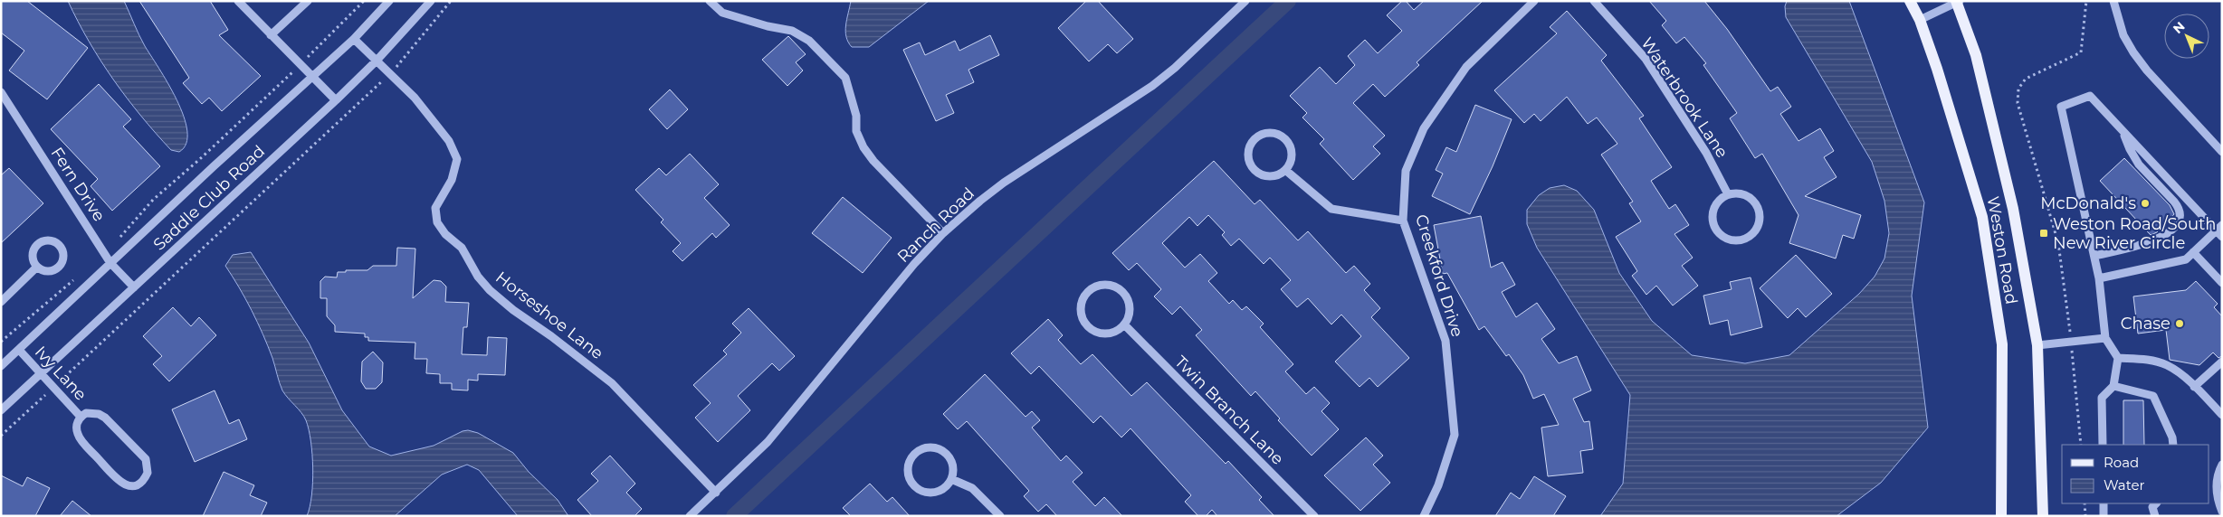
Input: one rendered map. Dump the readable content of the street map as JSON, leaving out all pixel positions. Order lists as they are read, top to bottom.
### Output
{
  "streets": {
    "main road": ["Weston Road"],
    "street": [
      "Waterbrook Lane",
      "Fern Drive",
      "Saddle Club Road",
      "Ranch Road",
      "Creekford Drive",
      "Horseshoe Lane",
      "Ivy Lane",
      "Twin Branch Lane"
    ]
  },
  "crossings": [
    ["Fern Drive", "Saddle Club Road"],
    ["Saddle Club Road", "Horseshoe Lane"],
    ["Saddle Club Road", "Ivy Lane"],
    ["Ranch Road", "Horseshoe Lane"]
  ],
  "places": {
    "other": ["McDonald's", "Chase"],
    "transit": ["Weston Road/South New River Circle"]
  },
  "legend": ["Road", "Water"],
  "north": "top left"
}
